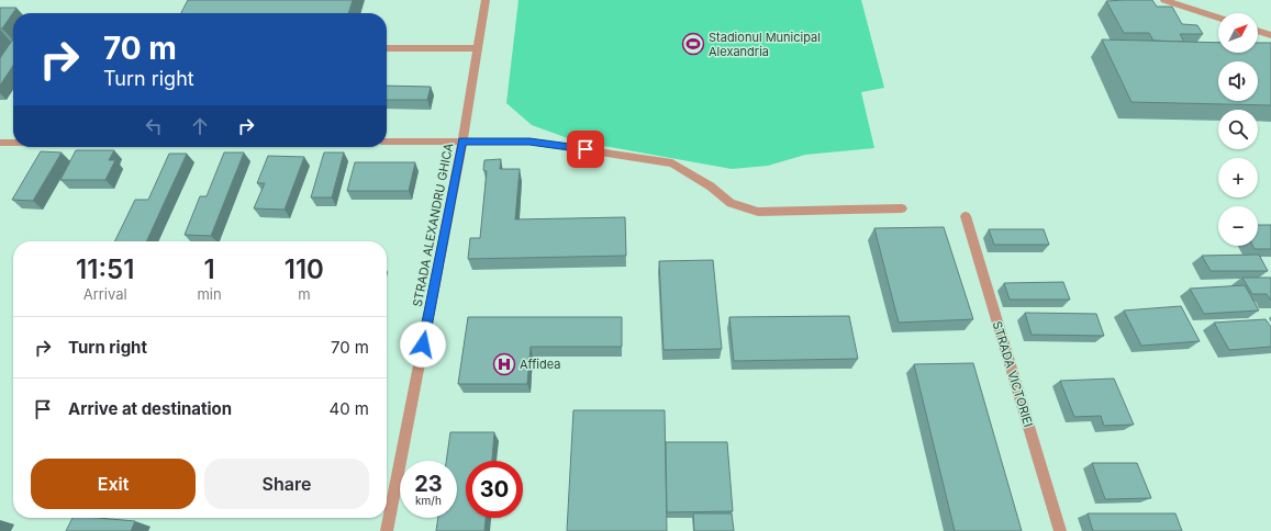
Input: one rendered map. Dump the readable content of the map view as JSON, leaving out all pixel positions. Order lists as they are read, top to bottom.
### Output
{
  "streets": {
    "street": ["STRADA ALEXANDRU GHICA", "STRADA VICTORIEI"]
  },
  "places": {
    "sports": ["Stadionul Municipal Alexandria"],
    "hospital": ["Affidea"]
  },
  "north": "top right",
  "page": {
    "map_buttons": ["+", "−"],
    "turn": ["70 m", "Turn right"],
    "eta": [
      "11:51",
      "Arrival",
      "1",
      "min",
      "110",
      "m"
    ],
    "list": [
      {
        "name": "Turn right",
        "value": "70 m"
      },
      {
        "name": "Arrive at destination",
        "value": "40 m"
      }
    ],
    "buttons": ["Exit", "Share"],
    "speed": "23 km/h",
    "limit": "30"
  }
}
